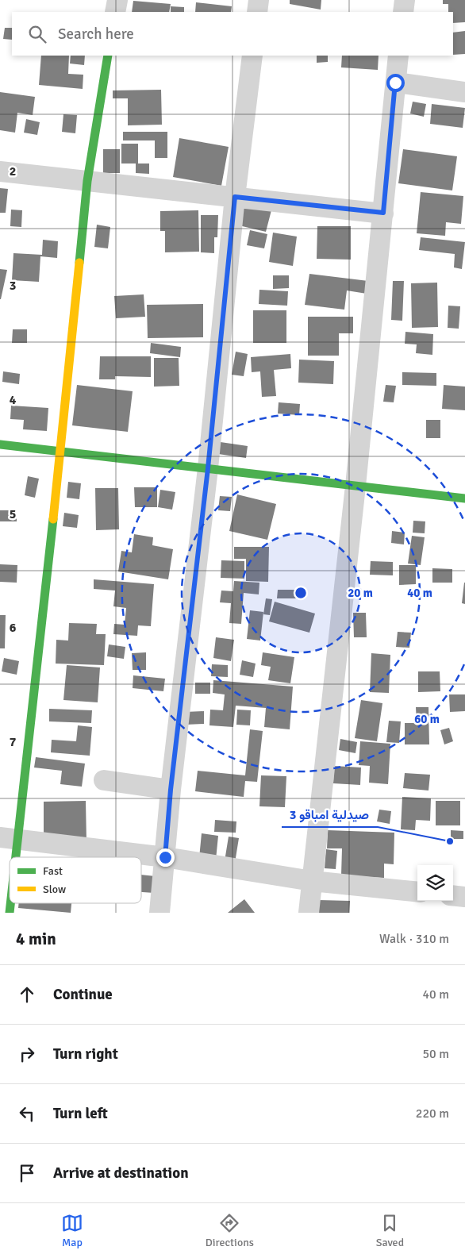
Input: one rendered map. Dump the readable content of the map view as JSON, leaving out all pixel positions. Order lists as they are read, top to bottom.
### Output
{
  "places": ["صيدلية امباقو 3"],
  "legend": ["Fast", "Slow"],
  "page": {
    "search": "Search here",
    "heading": ["4 min", "Walk · 310 m"],
    "list": [
      ["Continue", "40 m"],
      ["Turn right", "50 m"],
      ["Turn left", "220 m"],
      "Arrive at destination"
    ],
    "nav": ["Map", "Directions", "Saved"]
  },
  "grid": {
    "rows": [
      "2",
      "3",
      "4",
      "5",
      "6",
      "7"
    ]
  },
  "rings": ["20 m", "40 m", "60 m"]
}
